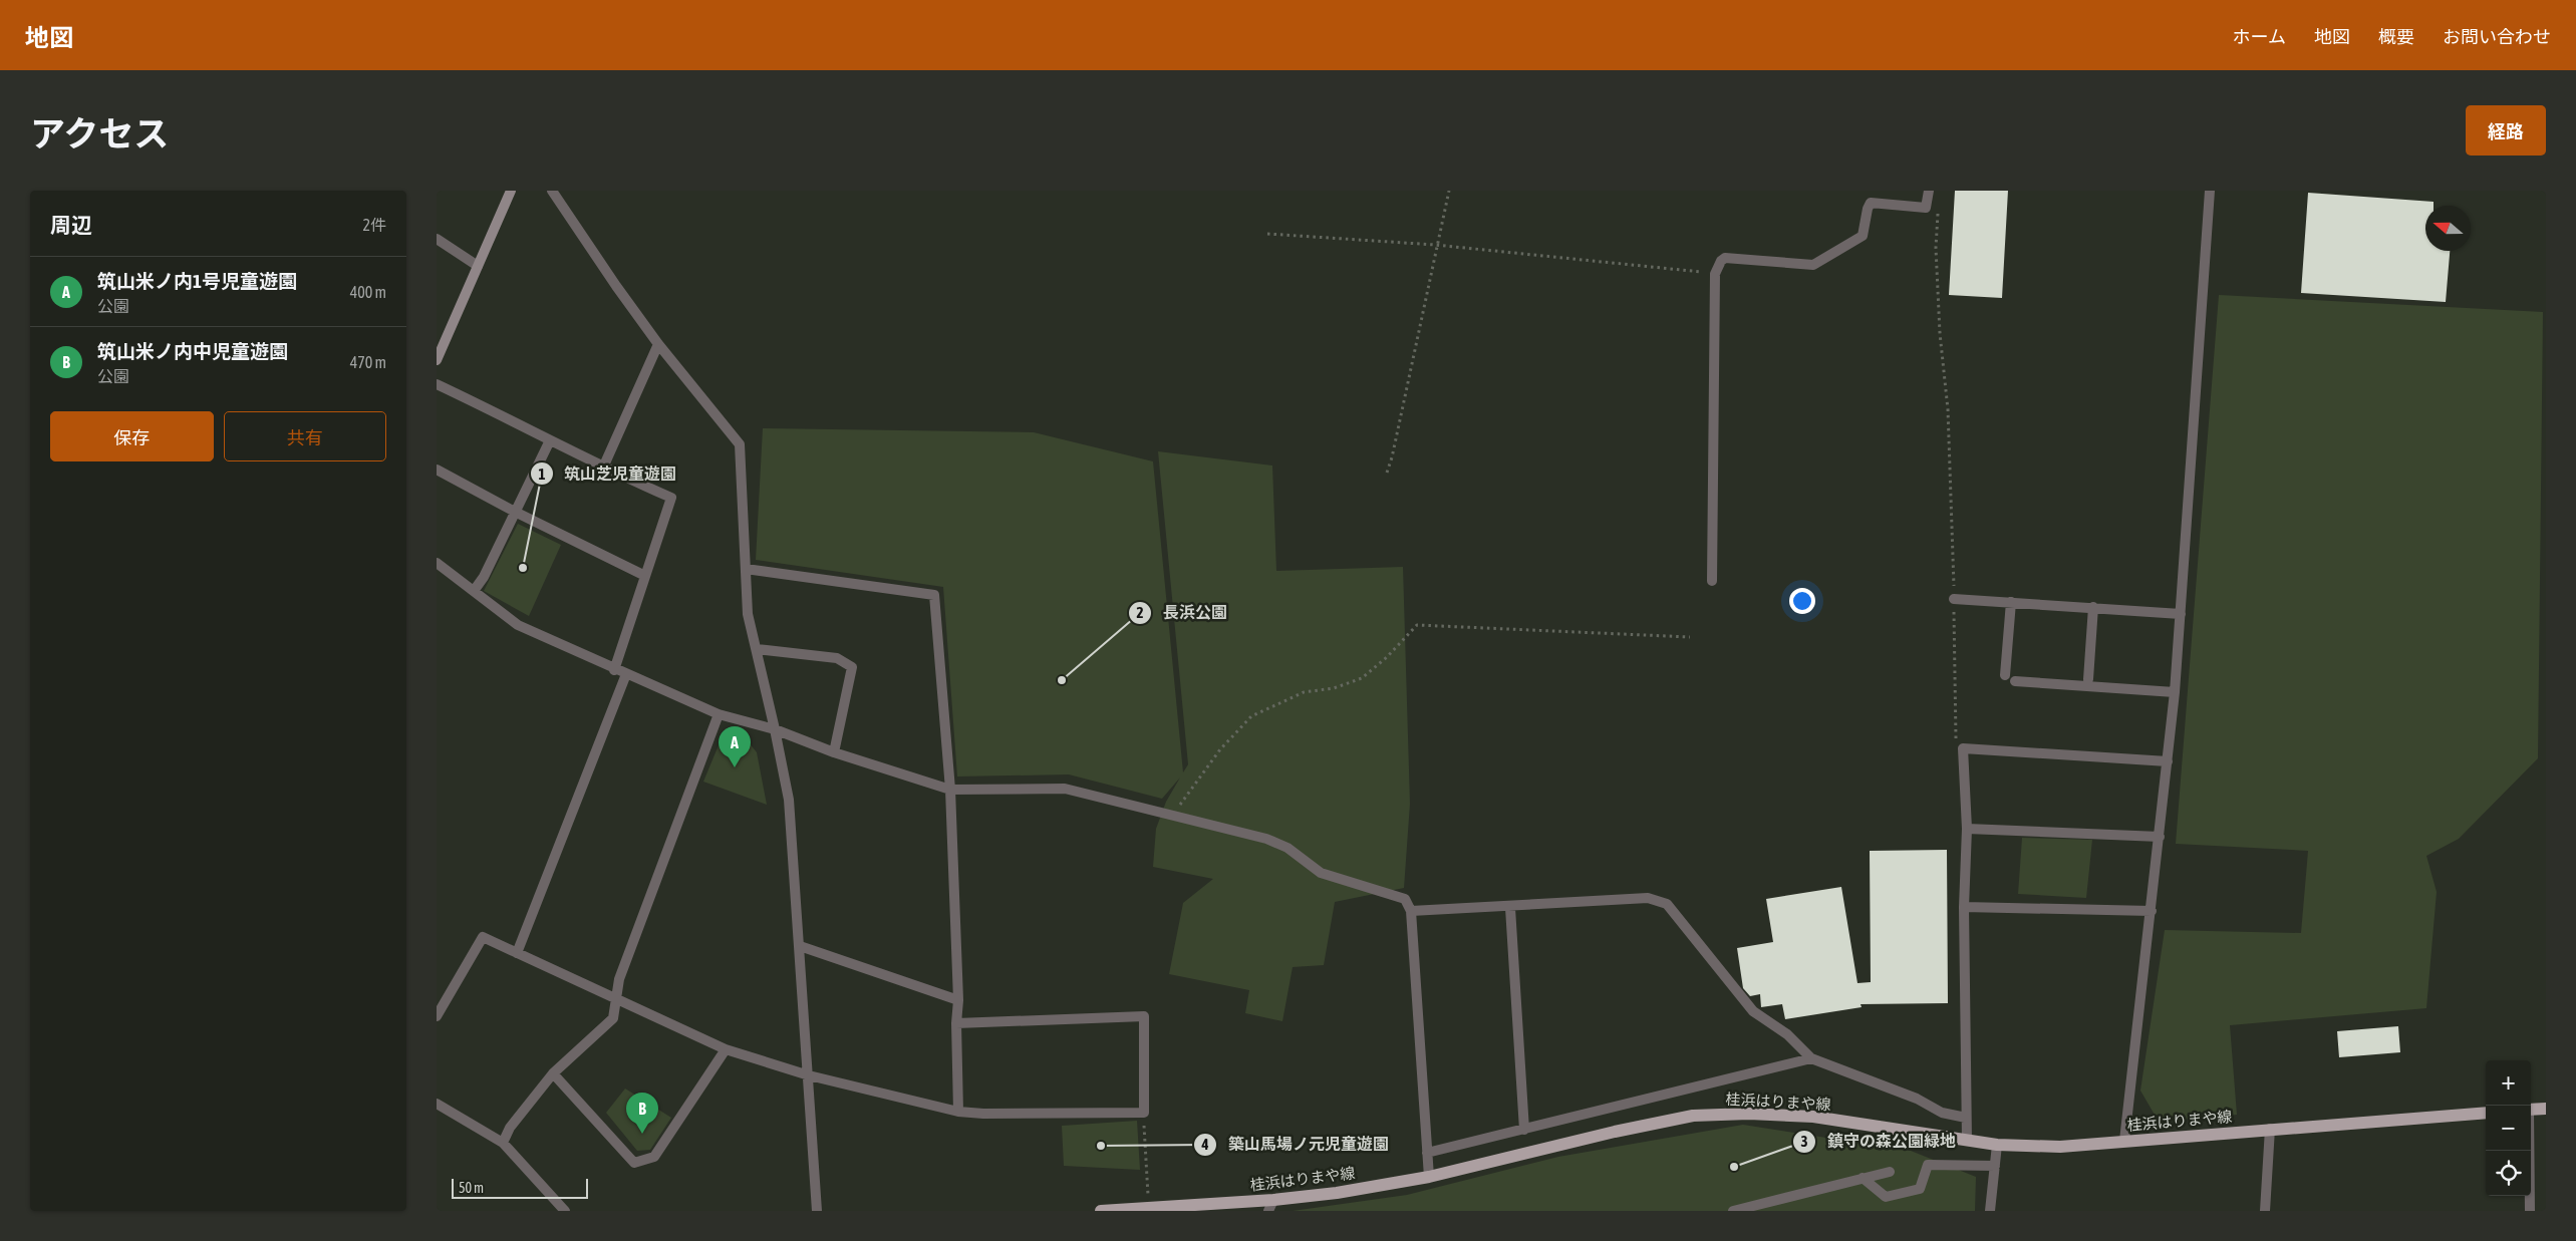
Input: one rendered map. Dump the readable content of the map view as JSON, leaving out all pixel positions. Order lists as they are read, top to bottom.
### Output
{
  "streets": {
    "main road": ["桂浜はりまや線"]
  },
  "places": [
    "筑山芝児童遊園",
    "長浜公園",
    "築山馬場ノ元児童遊園",
    "鎮守の森公園緑地"
  ],
  "scale_bar": "50 m",
  "north": "left",
  "page": {
    "header": "地図",
    "nav": [
      "ホーム",
      "地図",
      "概要",
      "お問い合わせ"
    ],
    "title": "アクセス",
    "buttons": [
      "経路",
      ["保存", "共有"]
    ],
    "heading": ["周辺", "2件"],
    "list": [
      {
        "mark": "A",
        "name": "筑山米ノ内1号児童遊園",
        "note": "公園",
        "value": "400 m"
      },
      {
        "mark": "B",
        "name": "筑山米ノ内中児童遊園",
        "note": "公園",
        "value": "470 m"
      }
    ],
    "pins": ["A", "B"],
    "map_buttons": ["+", "−"],
    "scale": "50 m"
  }
}
